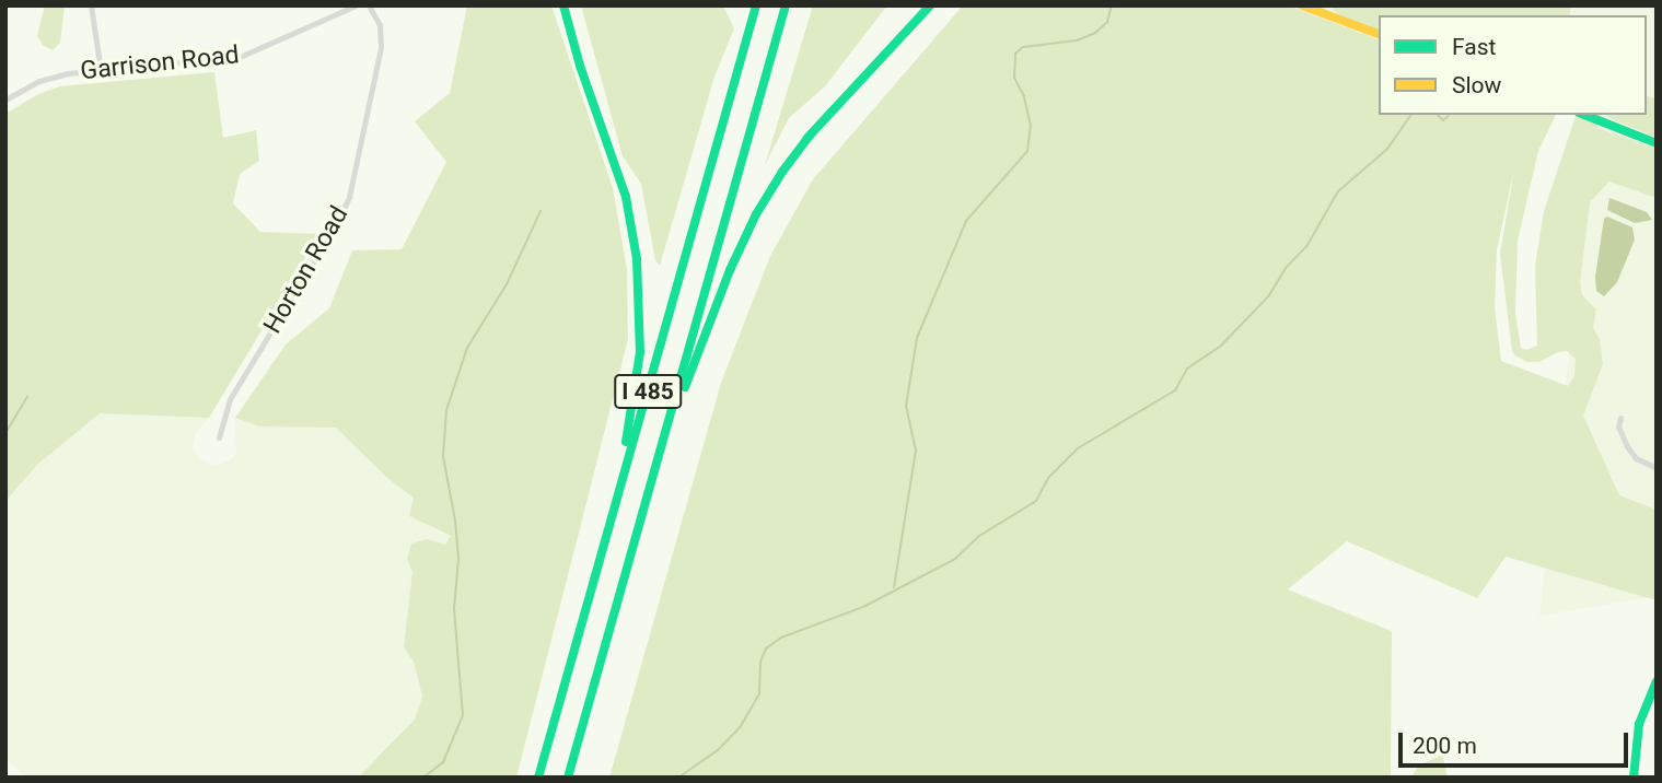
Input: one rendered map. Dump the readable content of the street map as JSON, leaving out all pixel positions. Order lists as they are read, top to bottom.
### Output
{
  "streets": {
    "main road": ["I 485"],
    "street": ["Garrison Road", "Horton Road"]
  },
  "legend": ["Fast", "Slow"],
  "scale_bar": "200 m"
}
